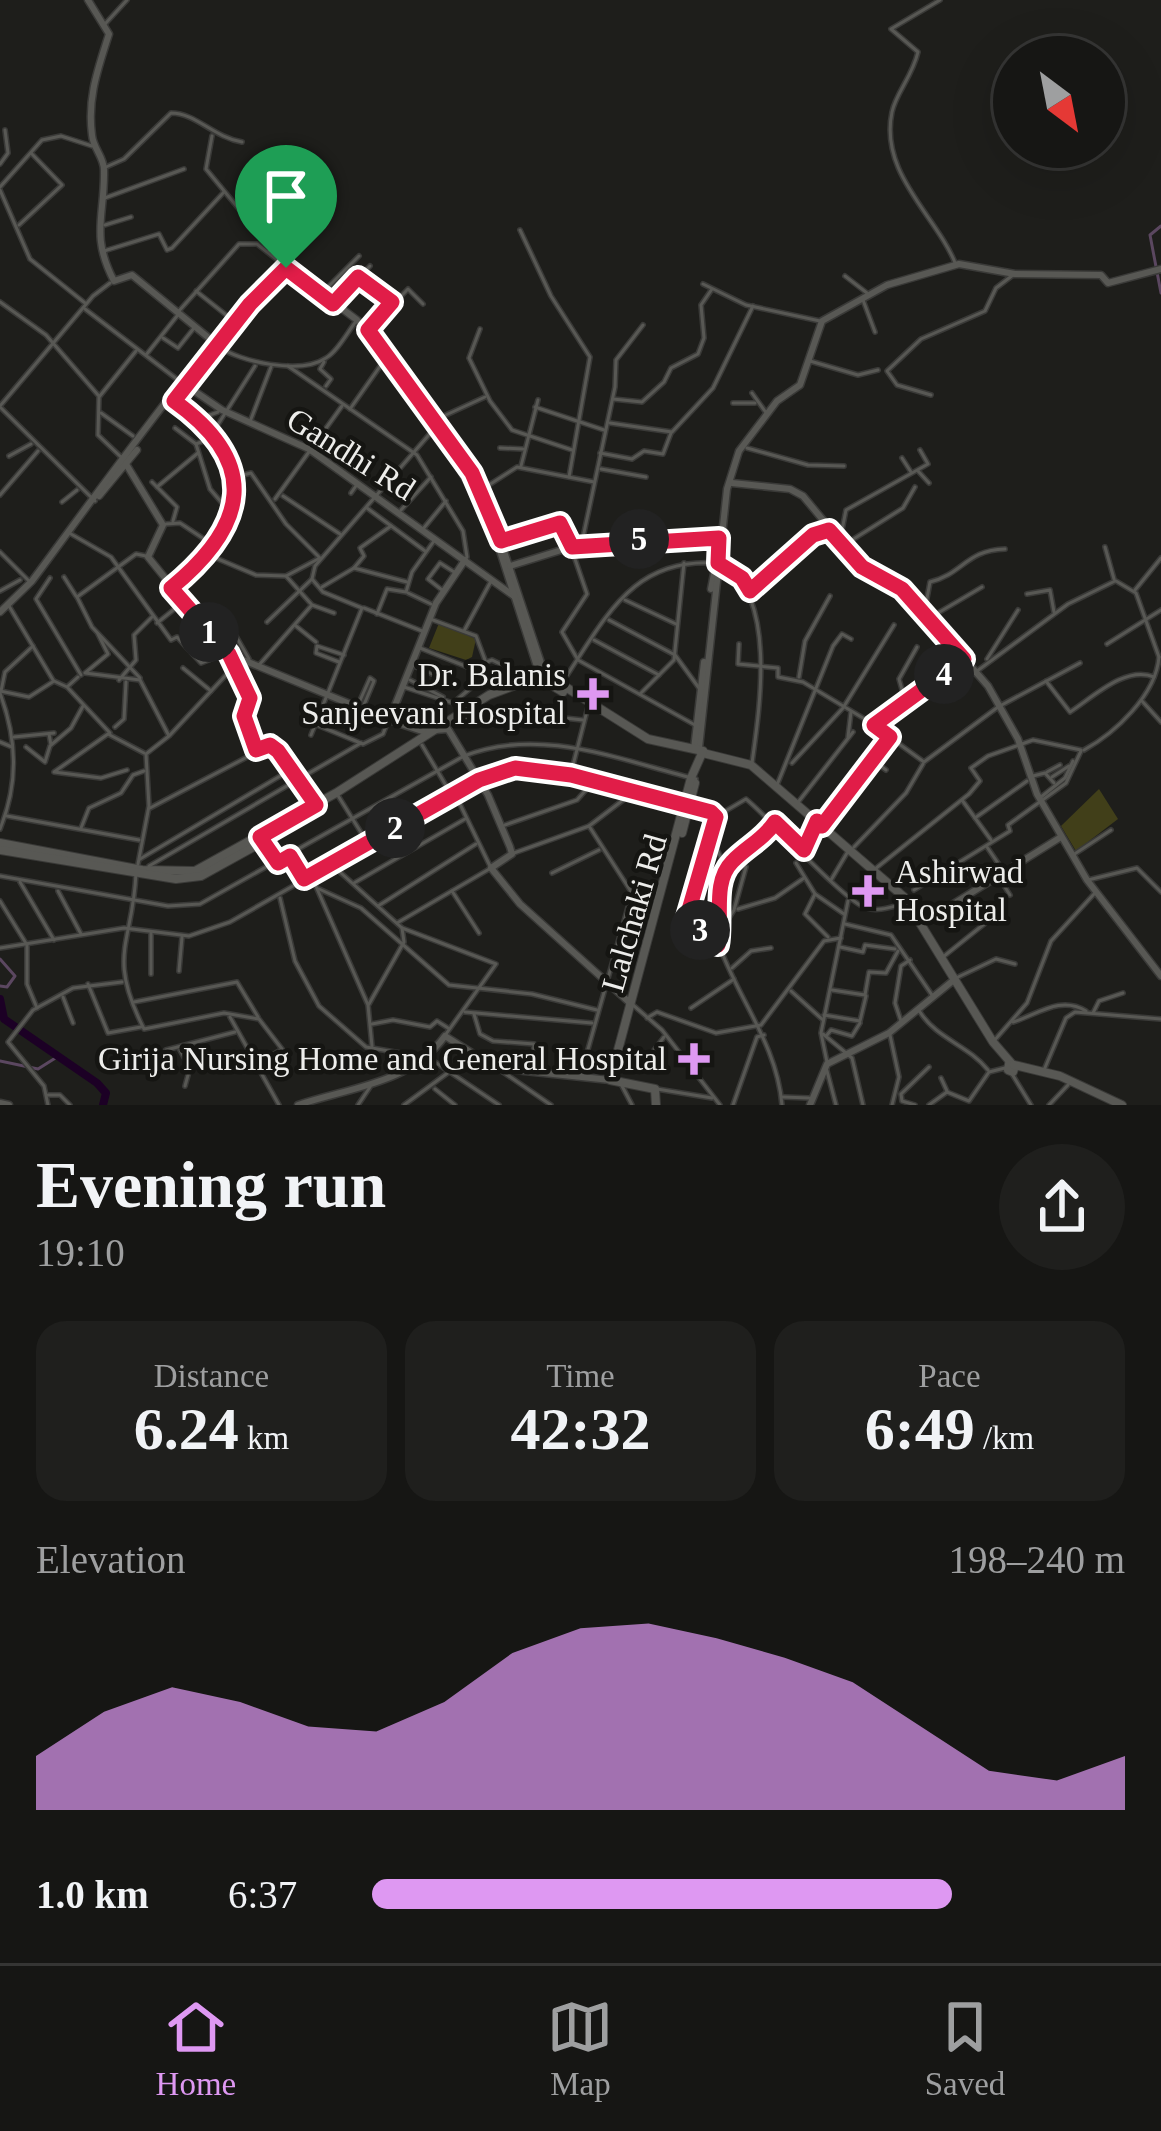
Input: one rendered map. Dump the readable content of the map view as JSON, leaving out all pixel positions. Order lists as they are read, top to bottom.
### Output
{
  "streets": {
    "main road": ["Lalchaki Rd"],
    "street": ["Gandhi Rd"]
  },
  "places": {
    "health": ["Dr. Balanis Sanjeevani Hospital", "Ashirwad Hospital", "Girija Nursing Home and General Hospital"]
  },
  "north": "bottom right",
  "page": {
    "pins": [
      "5",
      "1",
      "4",
      "2",
      "3"
    ],
    "heading": ["Evening run", "19:10"],
    "stats": [
      ["Distance", "6.24 km"],
      ["Time", "42:32"],
      ["Pace", "6:49 /km"]
    ],
    "chart": ["Elevation", "198–240 m"],
    "list": [
      {
        "name": "1.0 km",
        "note": "6:37"
      }
    ],
    "tabs": ["Home", "Map", "Saved"]
  }
}
